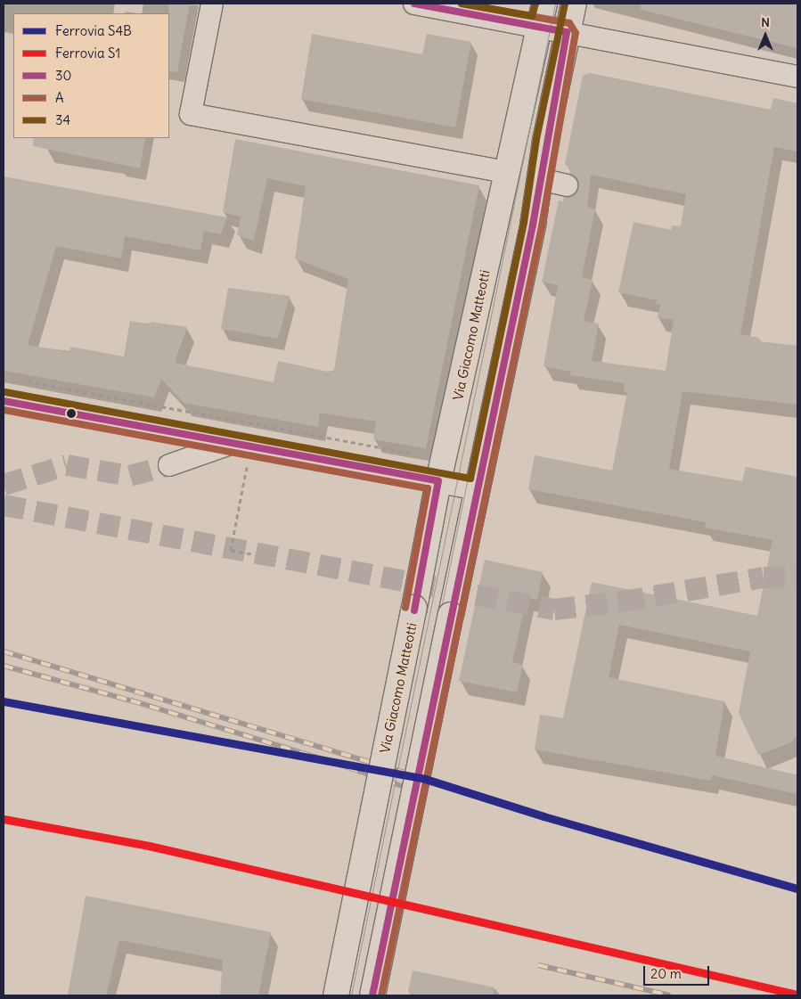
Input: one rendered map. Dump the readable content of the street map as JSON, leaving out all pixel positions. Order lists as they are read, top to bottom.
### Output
{
  "streets": {
    "main road": ["Via Giacomo Matteotti"]
  },
  "lines": [
    "transit line 30",
    "transit line A",
    "transit line 34",
    "rail line S4B",
    "rail line S1"
  ],
  "legend": [
    "Ferrovia S4B",
    "Ferrovia S1",
    "30",
    "A",
    "34"
  ],
  "scale_bar": "20 m",
  "north": "top"
}
